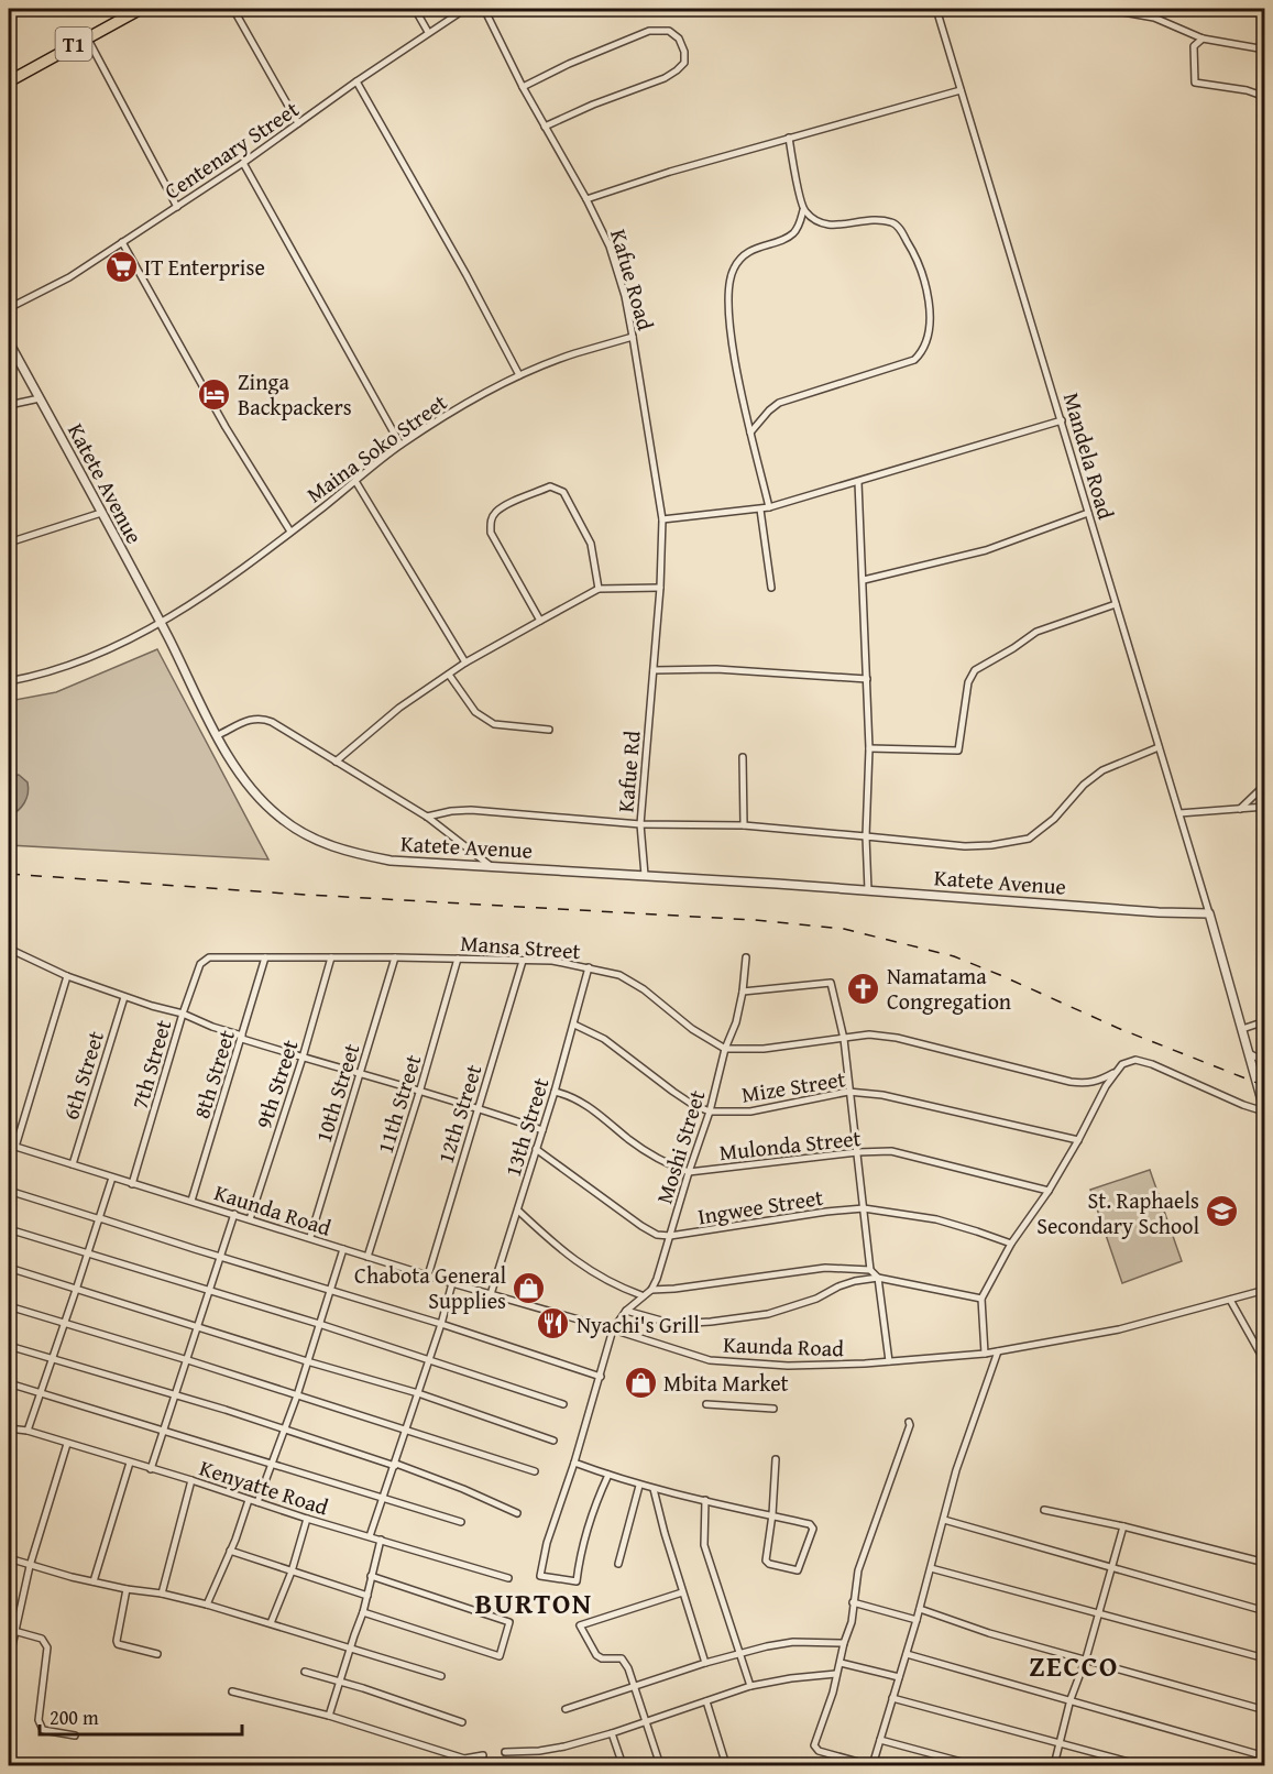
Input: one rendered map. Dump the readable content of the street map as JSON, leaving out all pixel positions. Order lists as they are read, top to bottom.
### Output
{
  "streets": {
    "highway": ["T1"],
    "street": [
      "Centenary Street",
      "Kafue Road",
      "Maina Soko Street",
      "Mandela Road",
      "Katete Avenue",
      "Kafue Rd",
      "Mansa Street",
      "7th Street",
      "8th Street",
      "6th Street",
      "9th Street",
      "Mize Street",
      "10th Street",
      "11th Street",
      "12th Street",
      "13th Street",
      "Mulonda Street",
      "Moshi Street",
      "Ingwee Street",
      "Kaunda Road",
      "Kenyatte Road"
    ]
  },
  "crossings": [
    ["Kafue Road", "Maina Soko Street"],
    ["Kafue Road", "Kafue Rd"],
    ["Maina Soko Street", "Katete Avenue"],
    ["Mandela Road", "Katete Avenue"],
    ["Katete Avenue", "Kafue Rd"],
    ["Mansa Street", "7th Street"],
    ["Mansa Street", "8th Street"],
    ["Mansa Street", "9th Street"],
    ["Mansa Street", "10th Street"],
    ["Mansa Street", "11th Street"],
    ["Mansa Street", "12th Street"],
    ["Mansa Street", "13th Street"],
    ["Mansa Street", "Moshi Street"],
    ["7th Street", "Kaunda Road"],
    ["8th Street", "Kaunda Road"],
    ["6th Street", "Kaunda Road"],
    ["9th Street", "Kaunda Road"],
    ["Mize Street", "13th Street"],
    ["Mize Street", "Moshi Street"],
    ["10th Street", "Kaunda Road"],
    ["11th Street", "Kaunda Road"],
    ["12th Street", "Kaunda Road"],
    ["13th Street", "Ingwee Street"],
    ["13th Street", "Kaunda Road"],
    ["Mulonda Street", "Moshi Street"],
    ["Moshi Street", "Ingwee Street"]
  ],
  "districts": ["BURTON", "ZECCO"],
  "places": {
    "supermarket": ["IT Enterprise"],
    "hotel": ["Zinga Backpackers"],
    "church": ["Namatama Congregation"],
    "school or university": ["St. Raphaels Secondary School"],
    "shop": ["Chabota General Supplies", "Mbita Market"],
    "restaurant": ["Nyachi's Grill"]
  },
  "scale_bar": "200 m"
}
